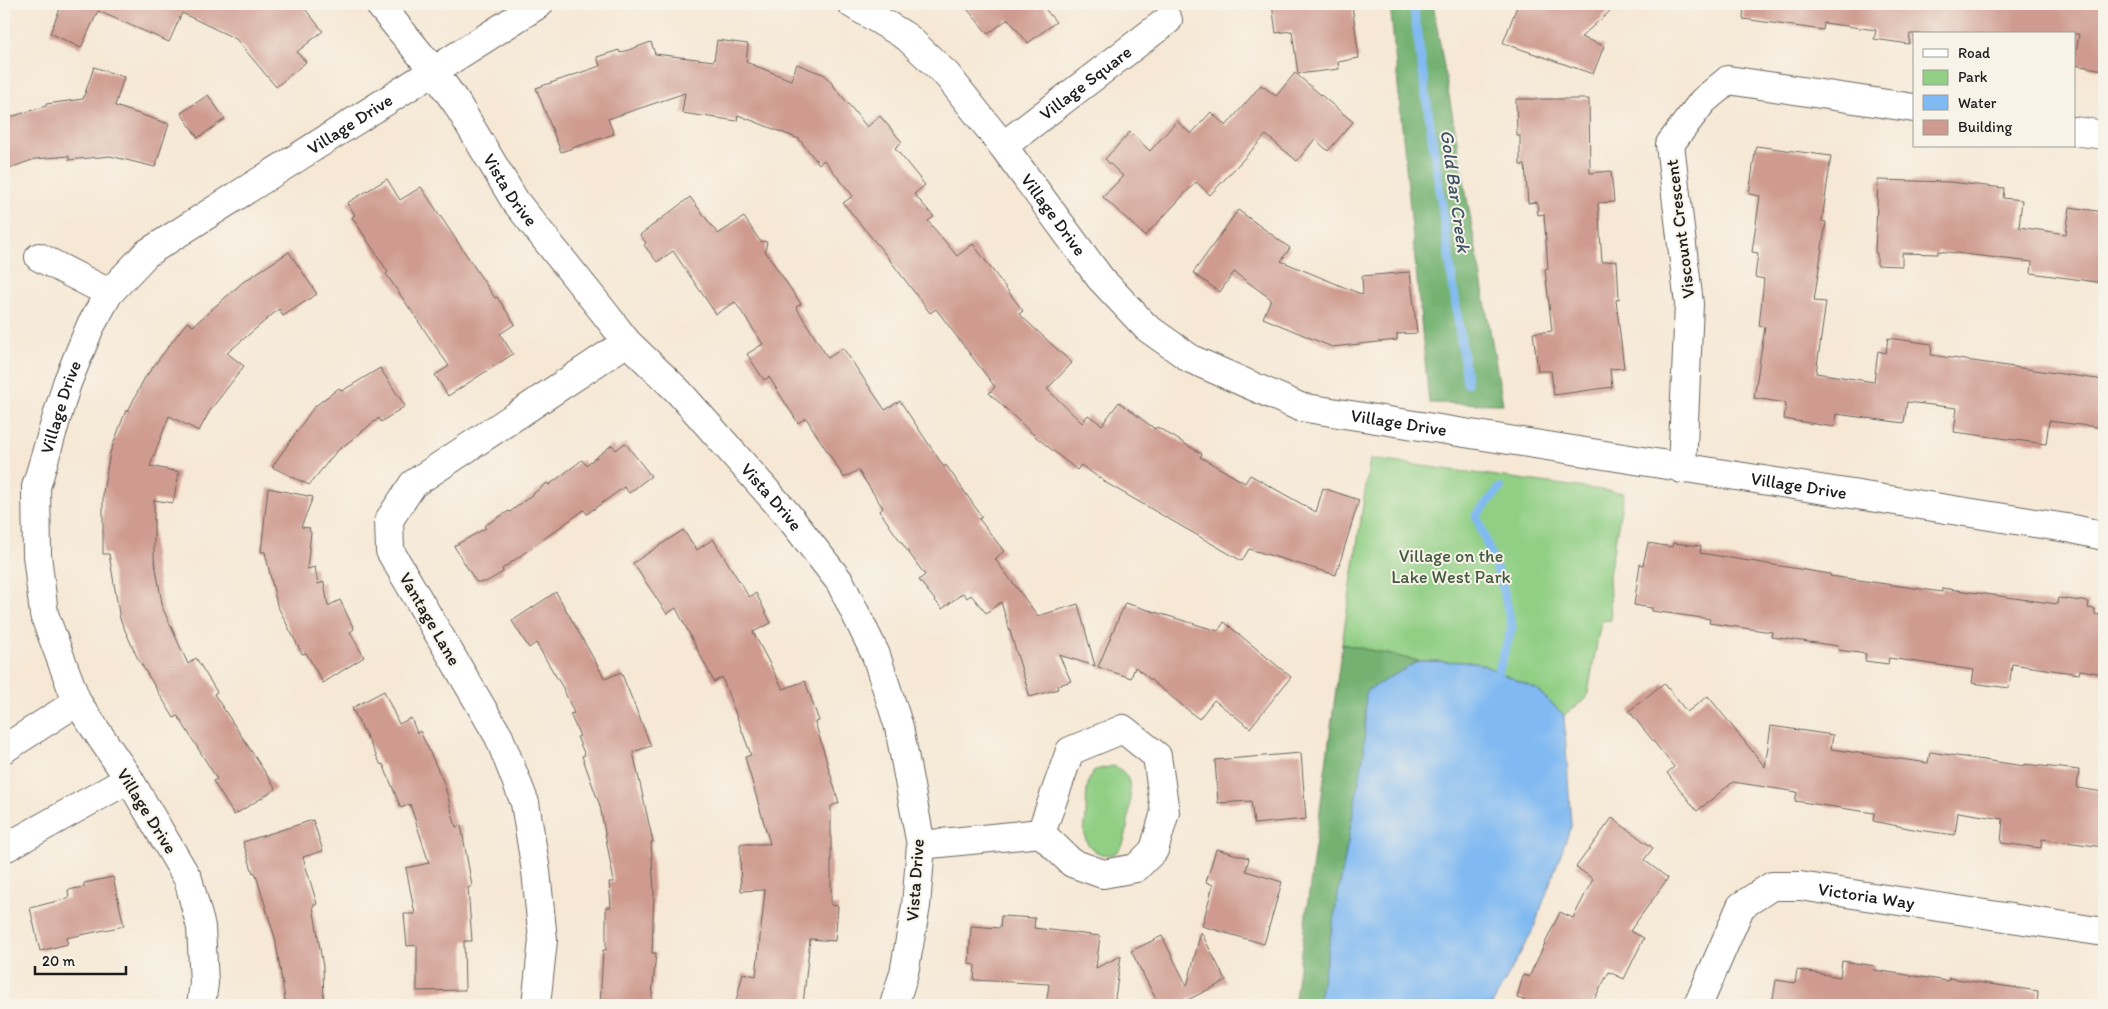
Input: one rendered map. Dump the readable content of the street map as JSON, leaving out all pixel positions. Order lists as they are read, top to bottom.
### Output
{
  "streets": {
    "street": [
      "Village Square",
      "Village Drive",
      "Vista Drive",
      "Viscount Crescent",
      "Vantage Lane",
      "Victoria Way"
    ]
  },
  "crossings": [
    ["Village Square", "Village Drive"],
    ["Village Drive", "Vista Drive"],
    ["Village Drive", "Viscount Crescent"],
    ["Vista Drive", "Vantage Lane"]
  ],
  "water": ["Gold Bar Creek"],
  "parks": ["Village on the Lake West Park"],
  "legend": [
    "Road",
    "Park",
    "Water",
    "Building"
  ],
  "scale_bar": "20 m"
}
